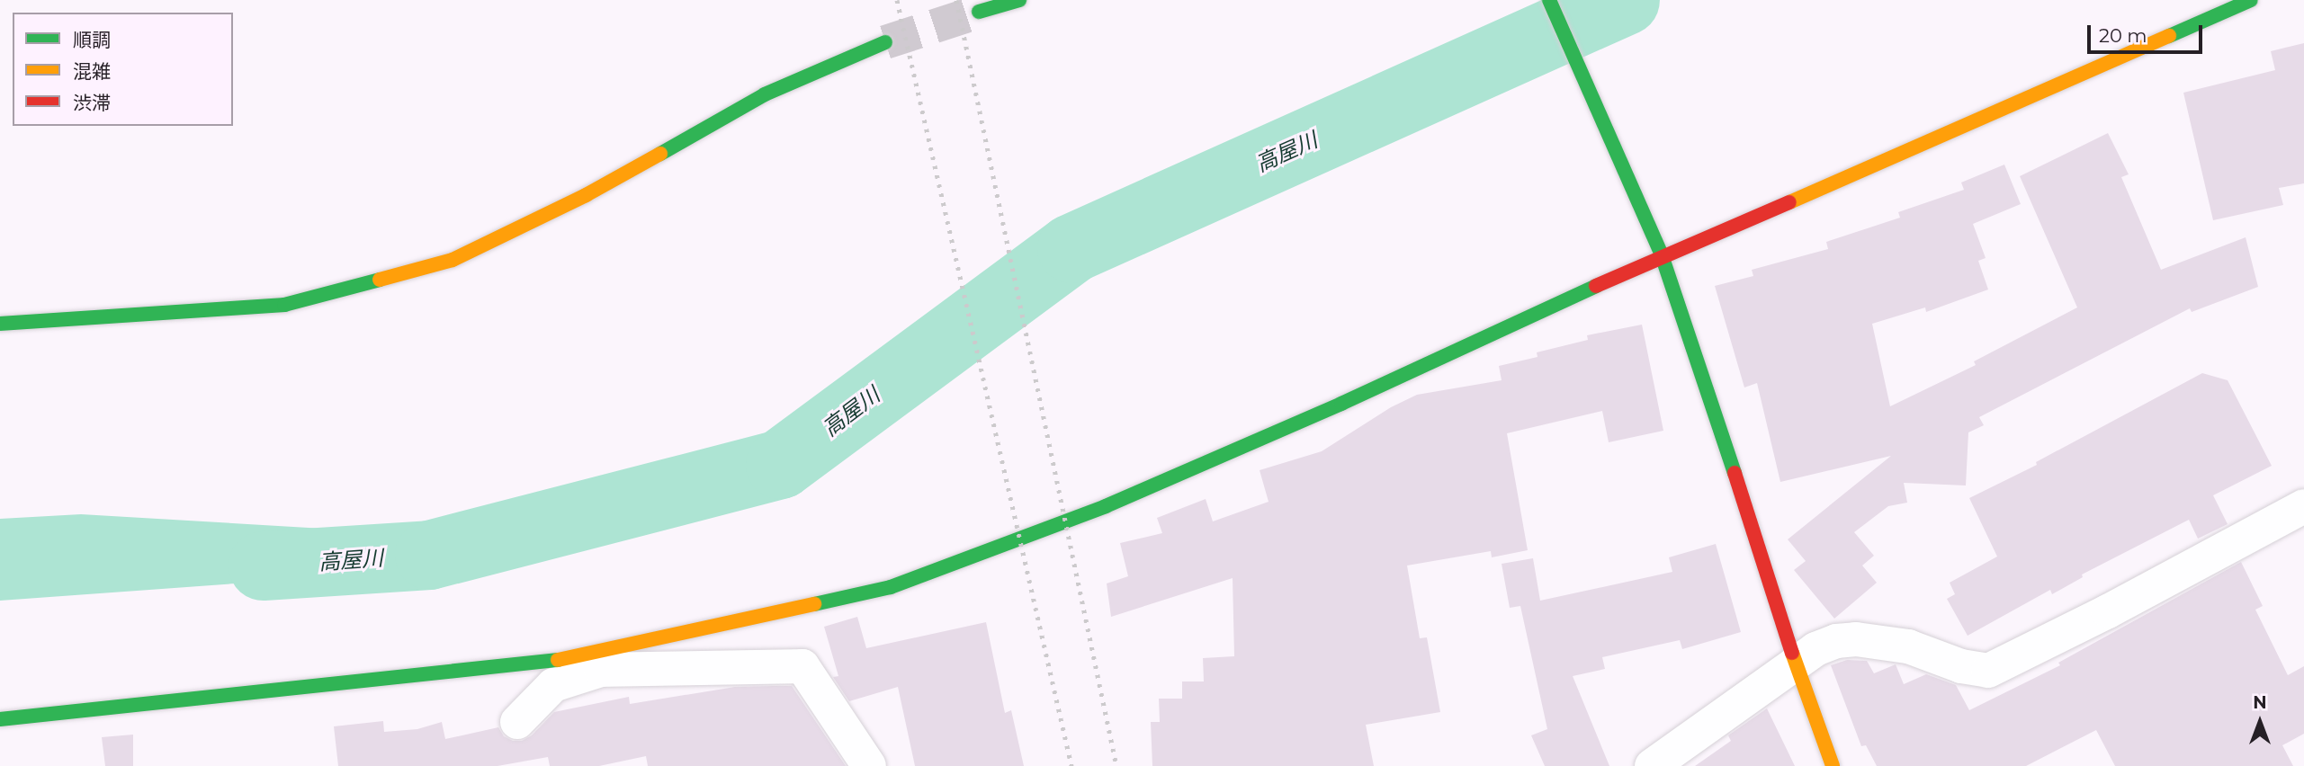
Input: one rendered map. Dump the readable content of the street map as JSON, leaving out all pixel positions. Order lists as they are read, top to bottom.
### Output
{
  "water": ["高屋川"],
  "legend": ["順調", "混雑", "渋滞"],
  "scale_bar": "20 m",
  "north": "top"
}
